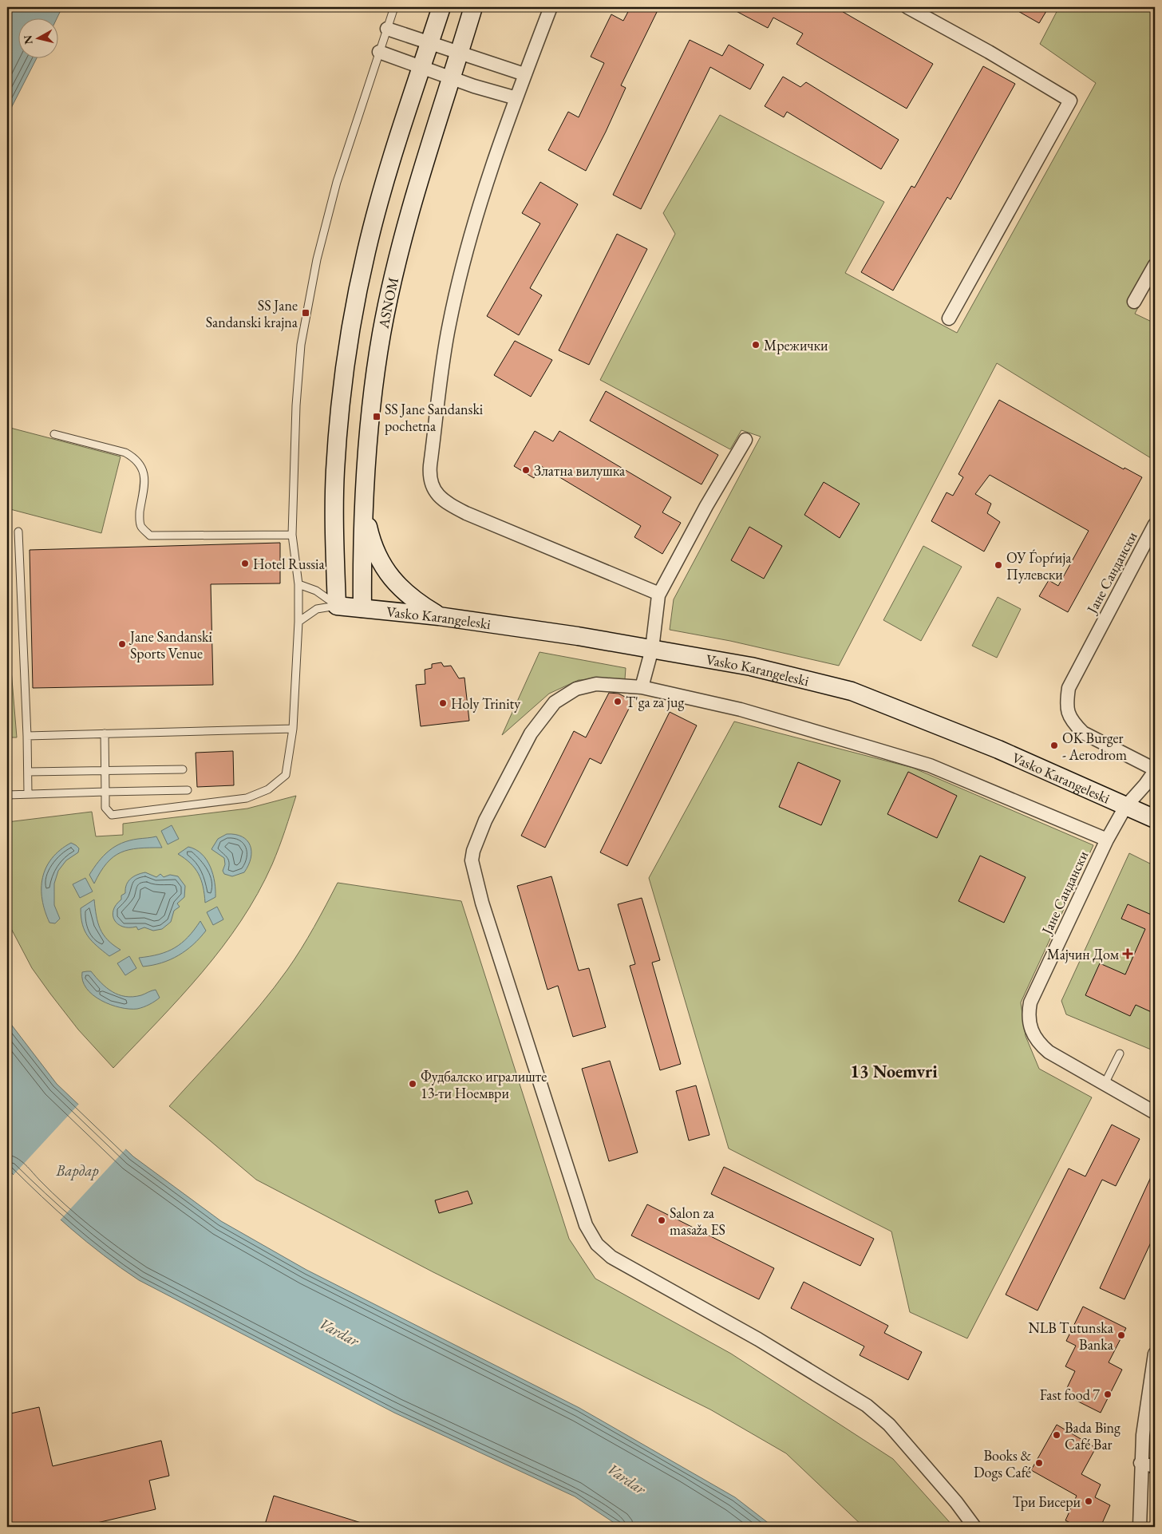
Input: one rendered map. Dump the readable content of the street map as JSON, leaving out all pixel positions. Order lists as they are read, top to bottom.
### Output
{
  "streets": {
    "street": ["ASNOM", "Јане Сандански", "Vasko Karangeleski"]
  },
  "crossings": [
    ["ASNOM", "Vasko Karangeleski"],
    ["Јане Сандански", "Vasko Karangeleski"]
  ],
  "districts": ["13 Noemvri"],
  "water": ["Вардар", "Vardar"],
  "places": {
    "transit": ["SS Jane Sandanski krajna", "SS Jane Sandanski pochetna"],
    "other": [
      "Мрежички",
      "Златна вилушка",
      "Hotel Russia",
      "ОУ Ѓорѓија Пулевски",
      "Jane Sandanski Sports Venue",
      "T'ga za jug",
      "Holy Trinity",
      "OK Burger - Aerodrom",
      "Фудбалско игралиште 13-ти Ноември",
      "Salon za masaža ES",
      "NLB Tutunska Banka",
      "Fast food 7",
      "Bada Bing Café Bar",
      "Books & Dogs Café",
      "Три Бисери"
    ],
    "health": ["Мајчин Дом"]
  },
  "north": "left"
}
